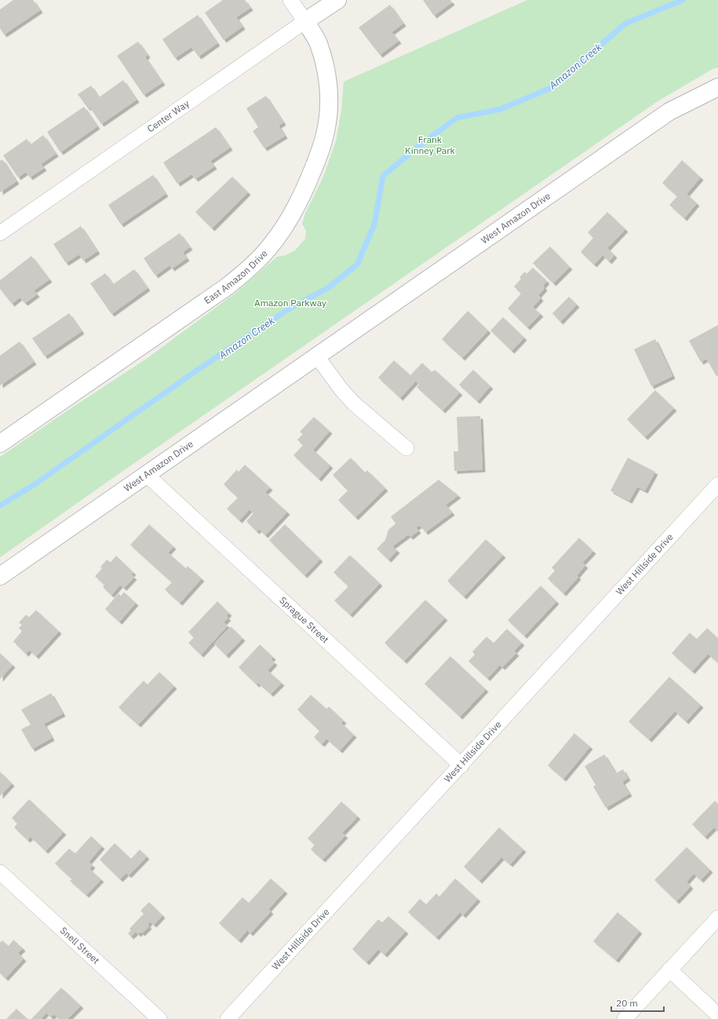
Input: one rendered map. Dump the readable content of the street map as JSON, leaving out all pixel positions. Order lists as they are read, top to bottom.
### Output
{
  "streets": {
    "street": [
      "Center Way",
      "West Amazon Drive",
      "East Amazon Drive",
      "West Hillside Drive",
      "Sprague Street",
      "Snell Street"
    ]
  },
  "crossings": [
    ["Center Way", "East Amazon Drive"],
    ["West Amazon Drive", "Sprague Street"],
    ["West Hillside Drive", "Sprague Street"]
  ],
  "water": ["Amazon Creek"],
  "parks": ["Frank Kinney Park", "Amazon Parkway"],
  "scale_bar": "20 m"
}
